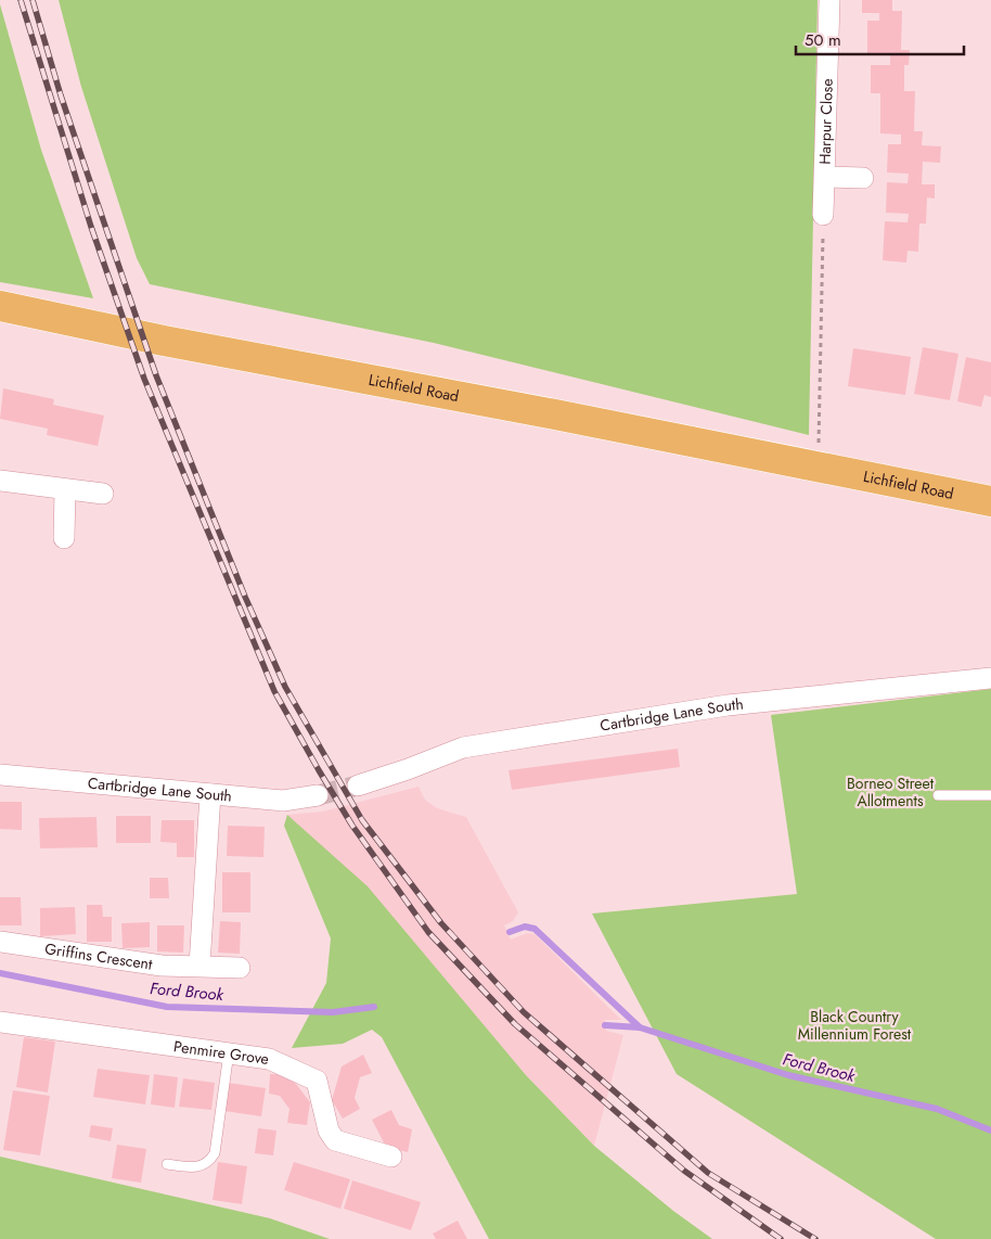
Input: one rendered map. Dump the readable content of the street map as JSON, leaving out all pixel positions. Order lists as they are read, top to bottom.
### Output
{
  "streets": {
    "highway": ["Lichfield Road"],
    "street": [
      "Harpur Close",
      "Cartbridge Lane South",
      "Griffins Crescent",
      "Penmire Grove"
    ]
  },
  "water": ["Ford Brook"],
  "parks": ["Borneo Street Allotments", "Black Country Millennium Forest"],
  "scale_bar": "50 m"
}
